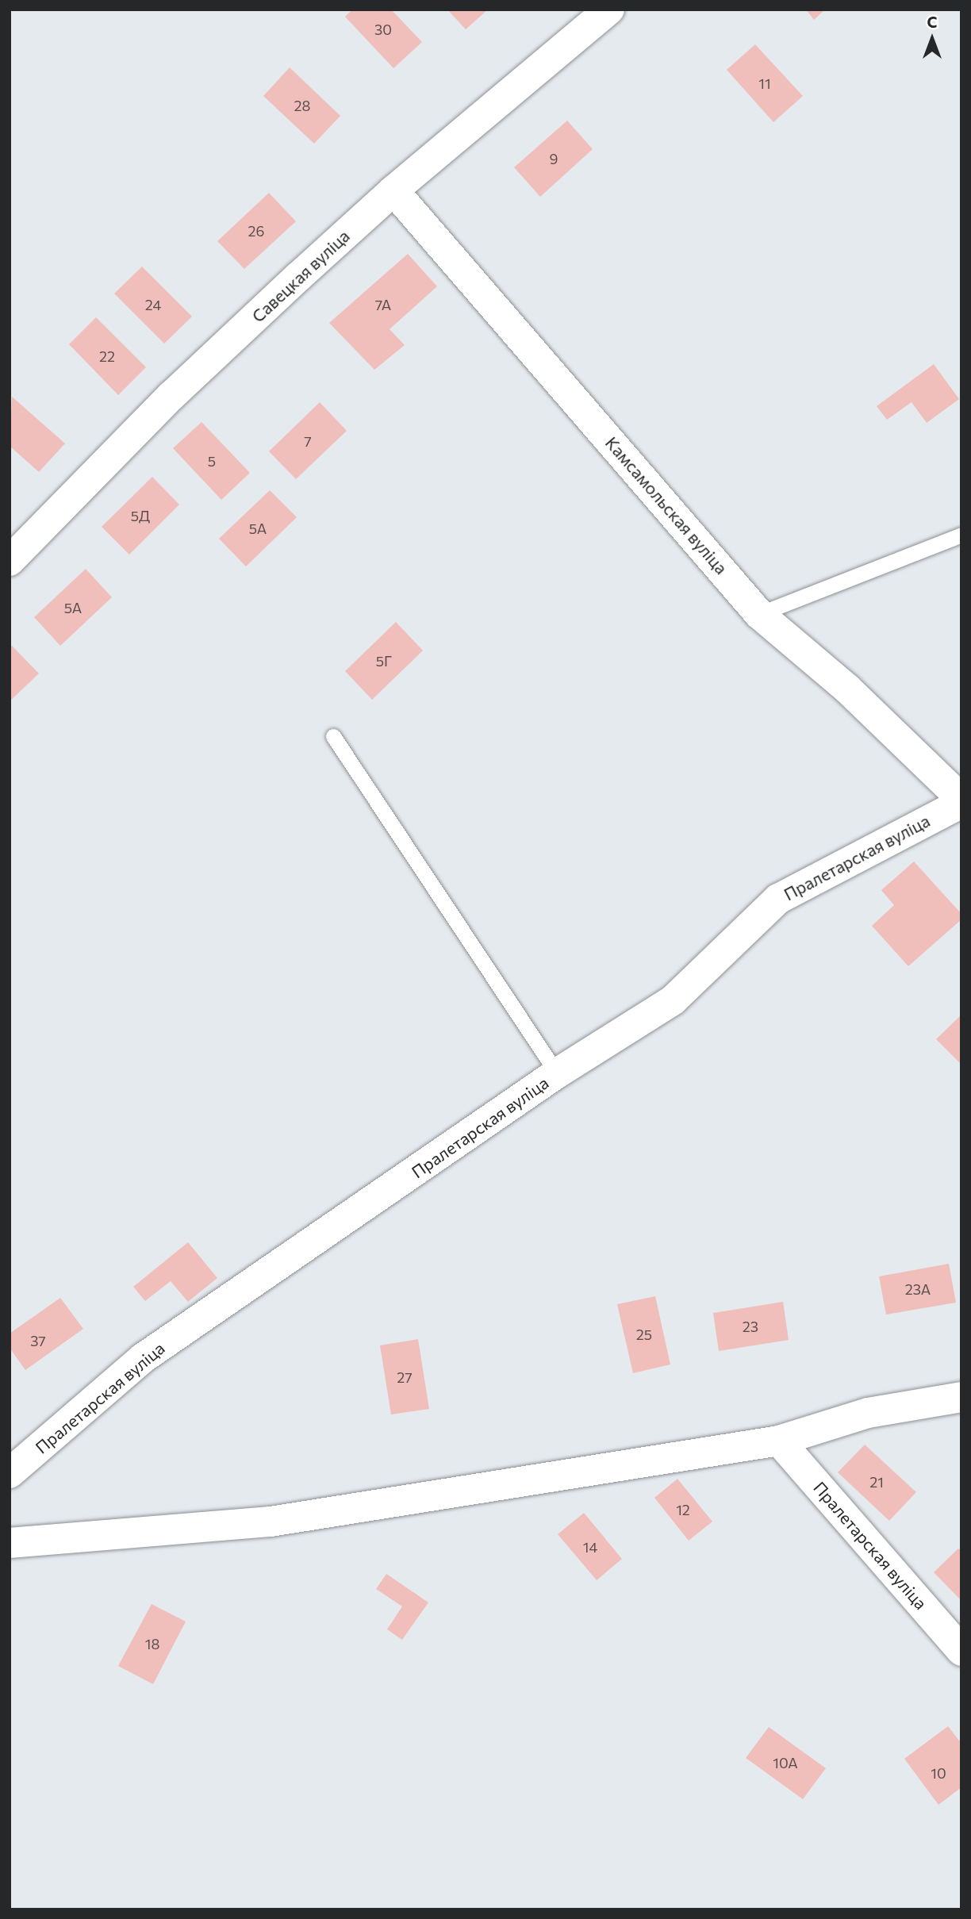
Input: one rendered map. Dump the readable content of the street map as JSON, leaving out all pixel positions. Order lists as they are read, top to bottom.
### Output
{
  "streets": {
    "street": ["Савецкая вуліца", "Камсамольская вуліца", "Пралетарская вуліца"]
  },
  "crossings": [
    ["Савецкая вуліца", "Камсамольская вуліца"]
  ],
  "house_numbers": [
    "30",
    "11",
    "28",
    "9",
    "26",
    "24",
    "7А",
    "22",
    "7",
    "5",
    "5Д",
    "5А",
    "5А",
    "5Г",
    "23А",
    "23",
    "25",
    "37",
    "27",
    "21",
    "12",
    "14",
    "18",
    "10А",
    "10"
  ],
  "north": "top"
}
